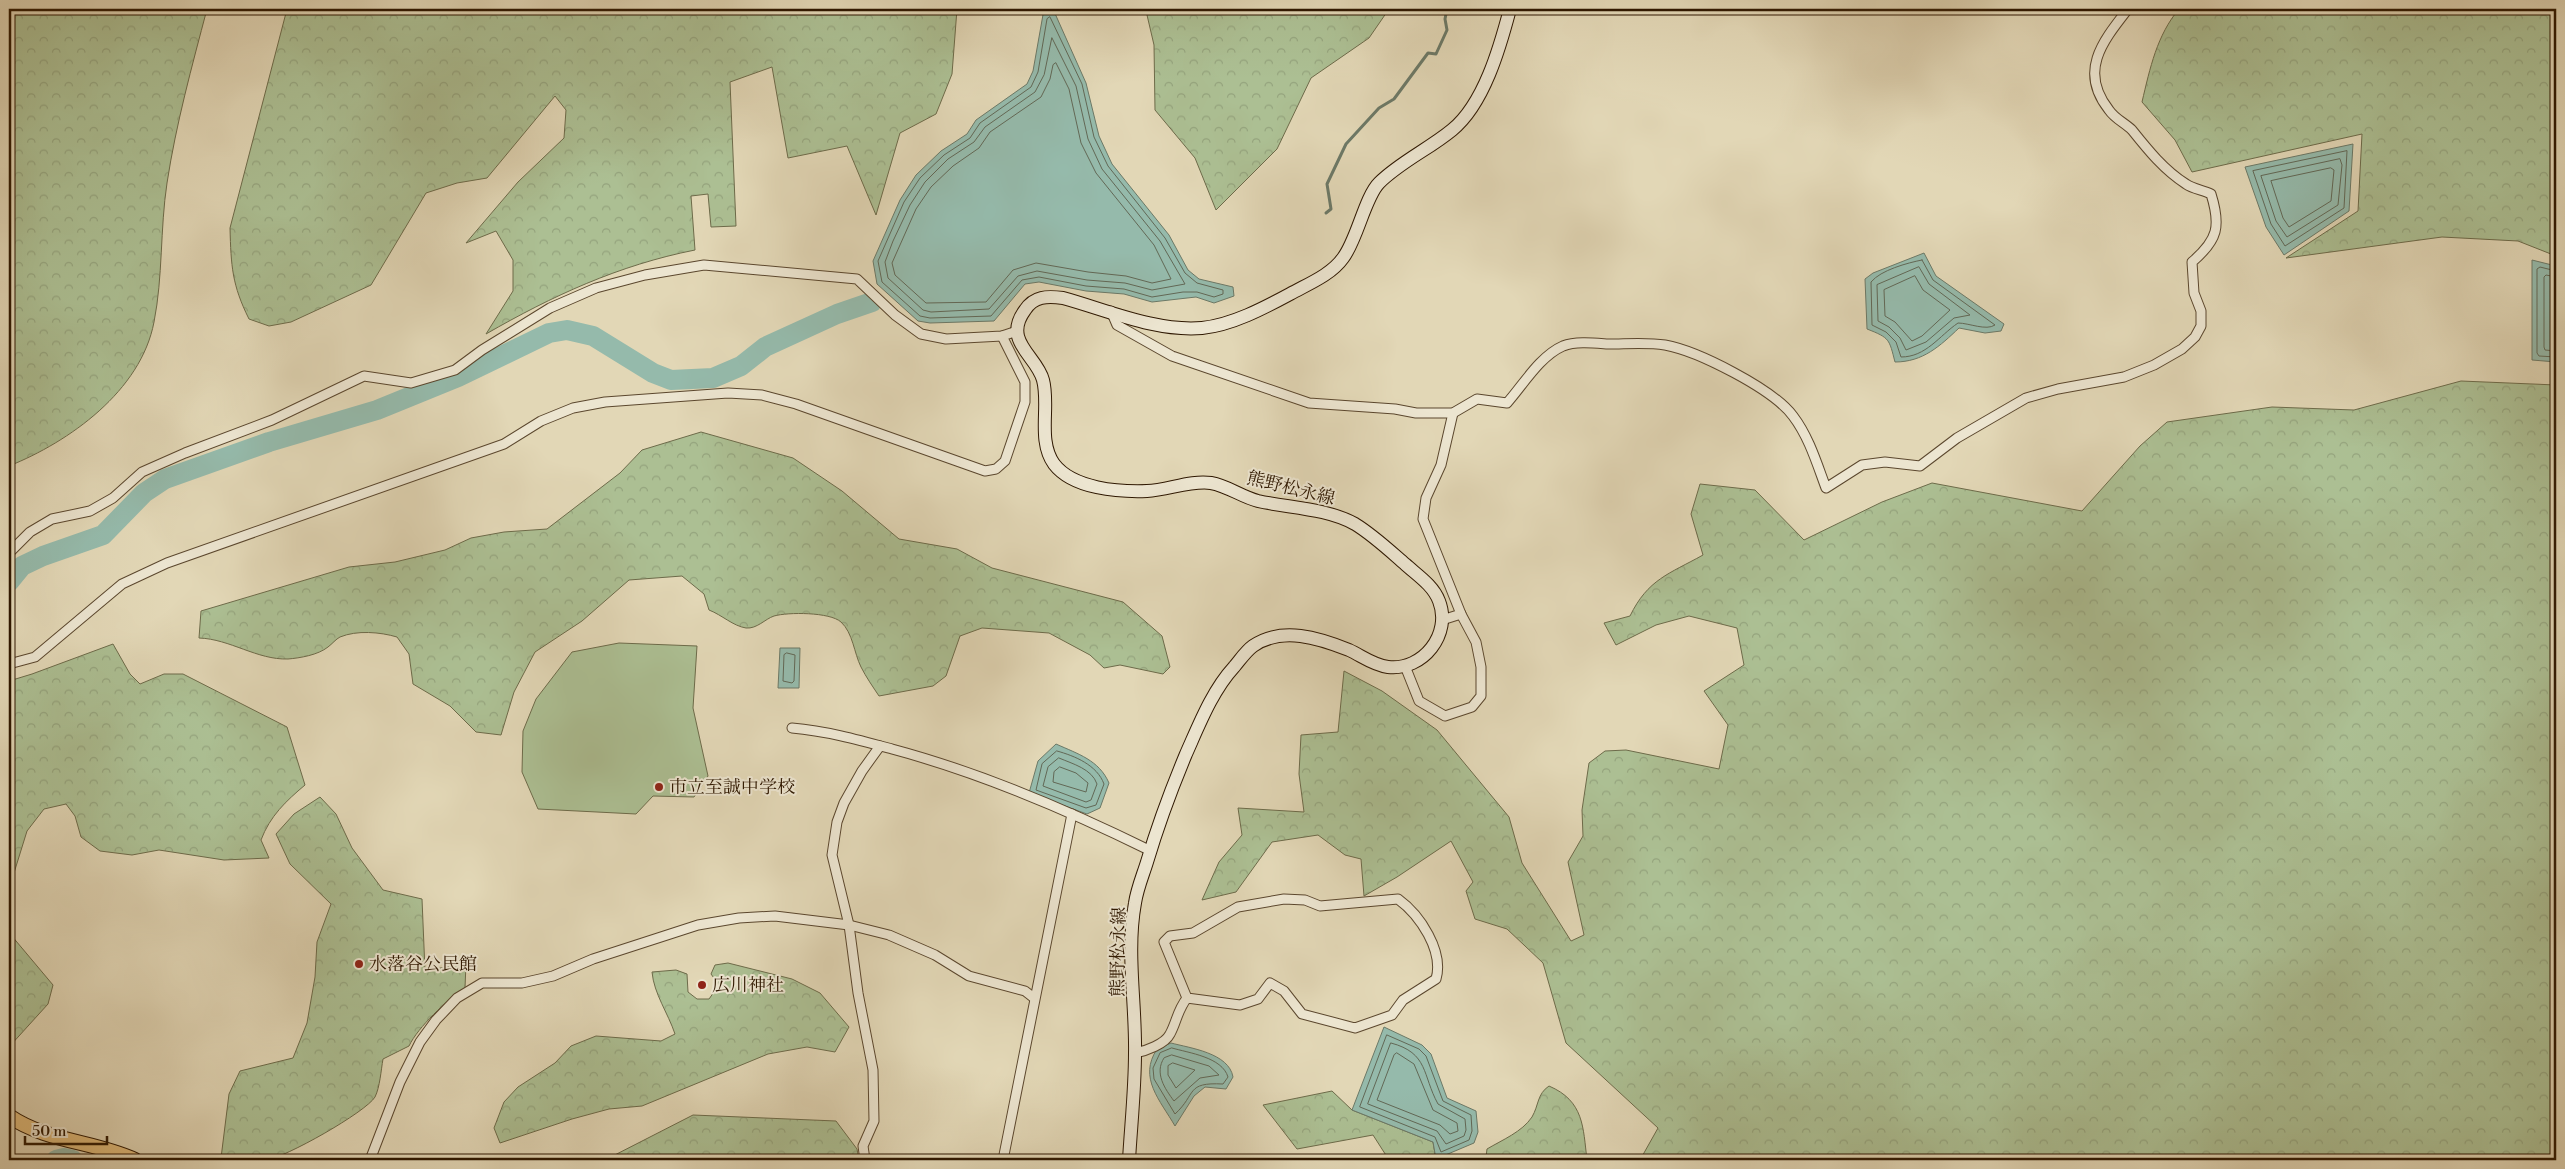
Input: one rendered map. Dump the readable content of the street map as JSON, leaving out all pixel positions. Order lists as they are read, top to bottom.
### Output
{
  "streets": {
    "main road": ["熊野松永線"]
  },
  "places": ["市立至誠中学校", "水落谷公民館", "広川神社"],
  "scale_bar": "50 m"
}
